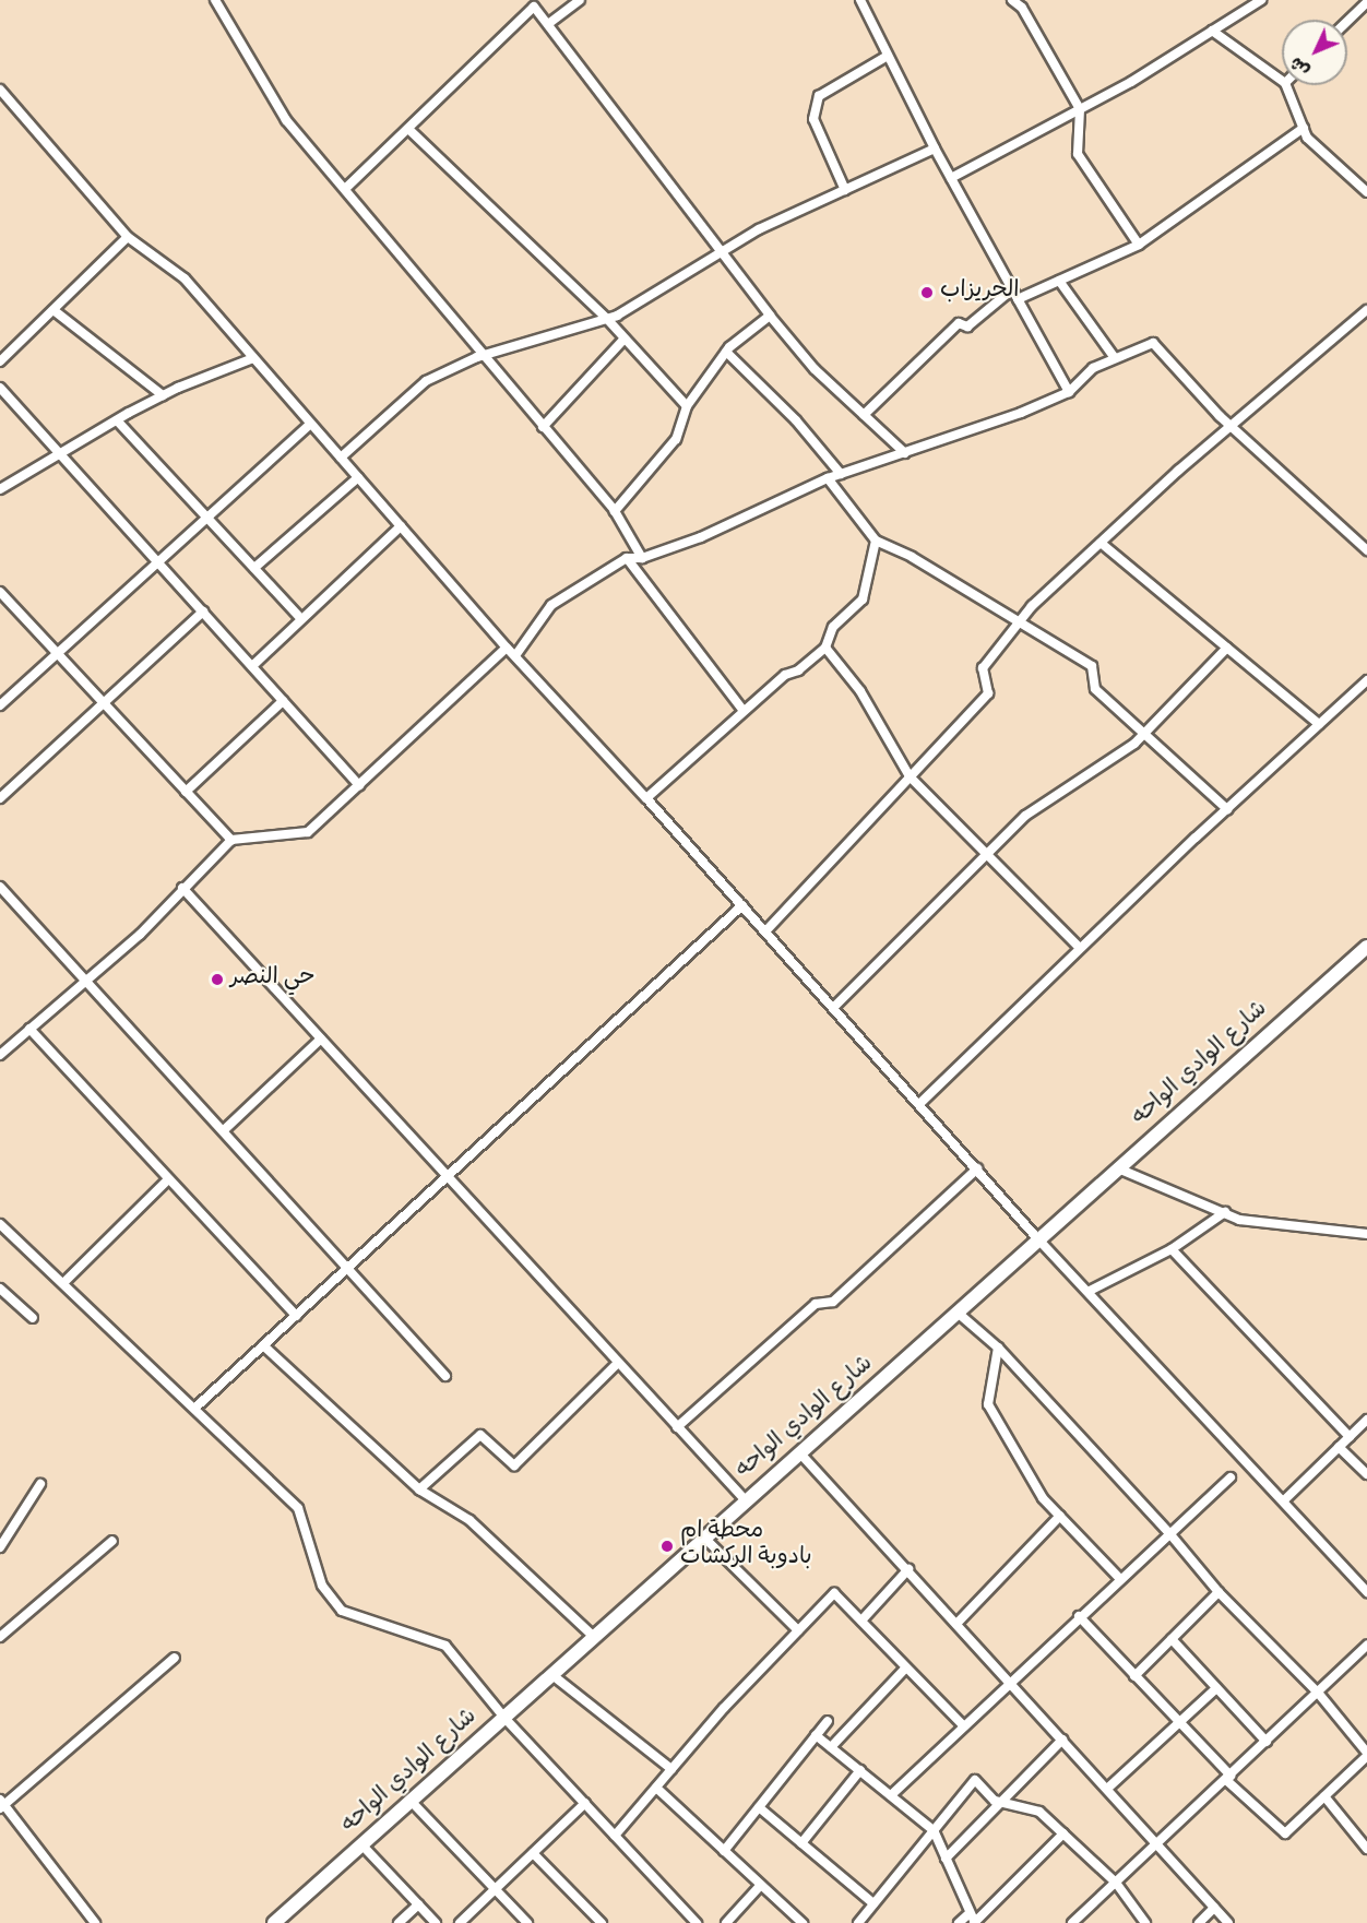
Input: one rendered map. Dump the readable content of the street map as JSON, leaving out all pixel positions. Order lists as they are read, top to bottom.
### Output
{
  "streets": {
    "main road": ["شارع الوادي الواحه"]
  },
  "places": ["الحريزاب", "حي النصر", "محطة ام بادوبة الركشات"],
  "north": "bottom left"
}
